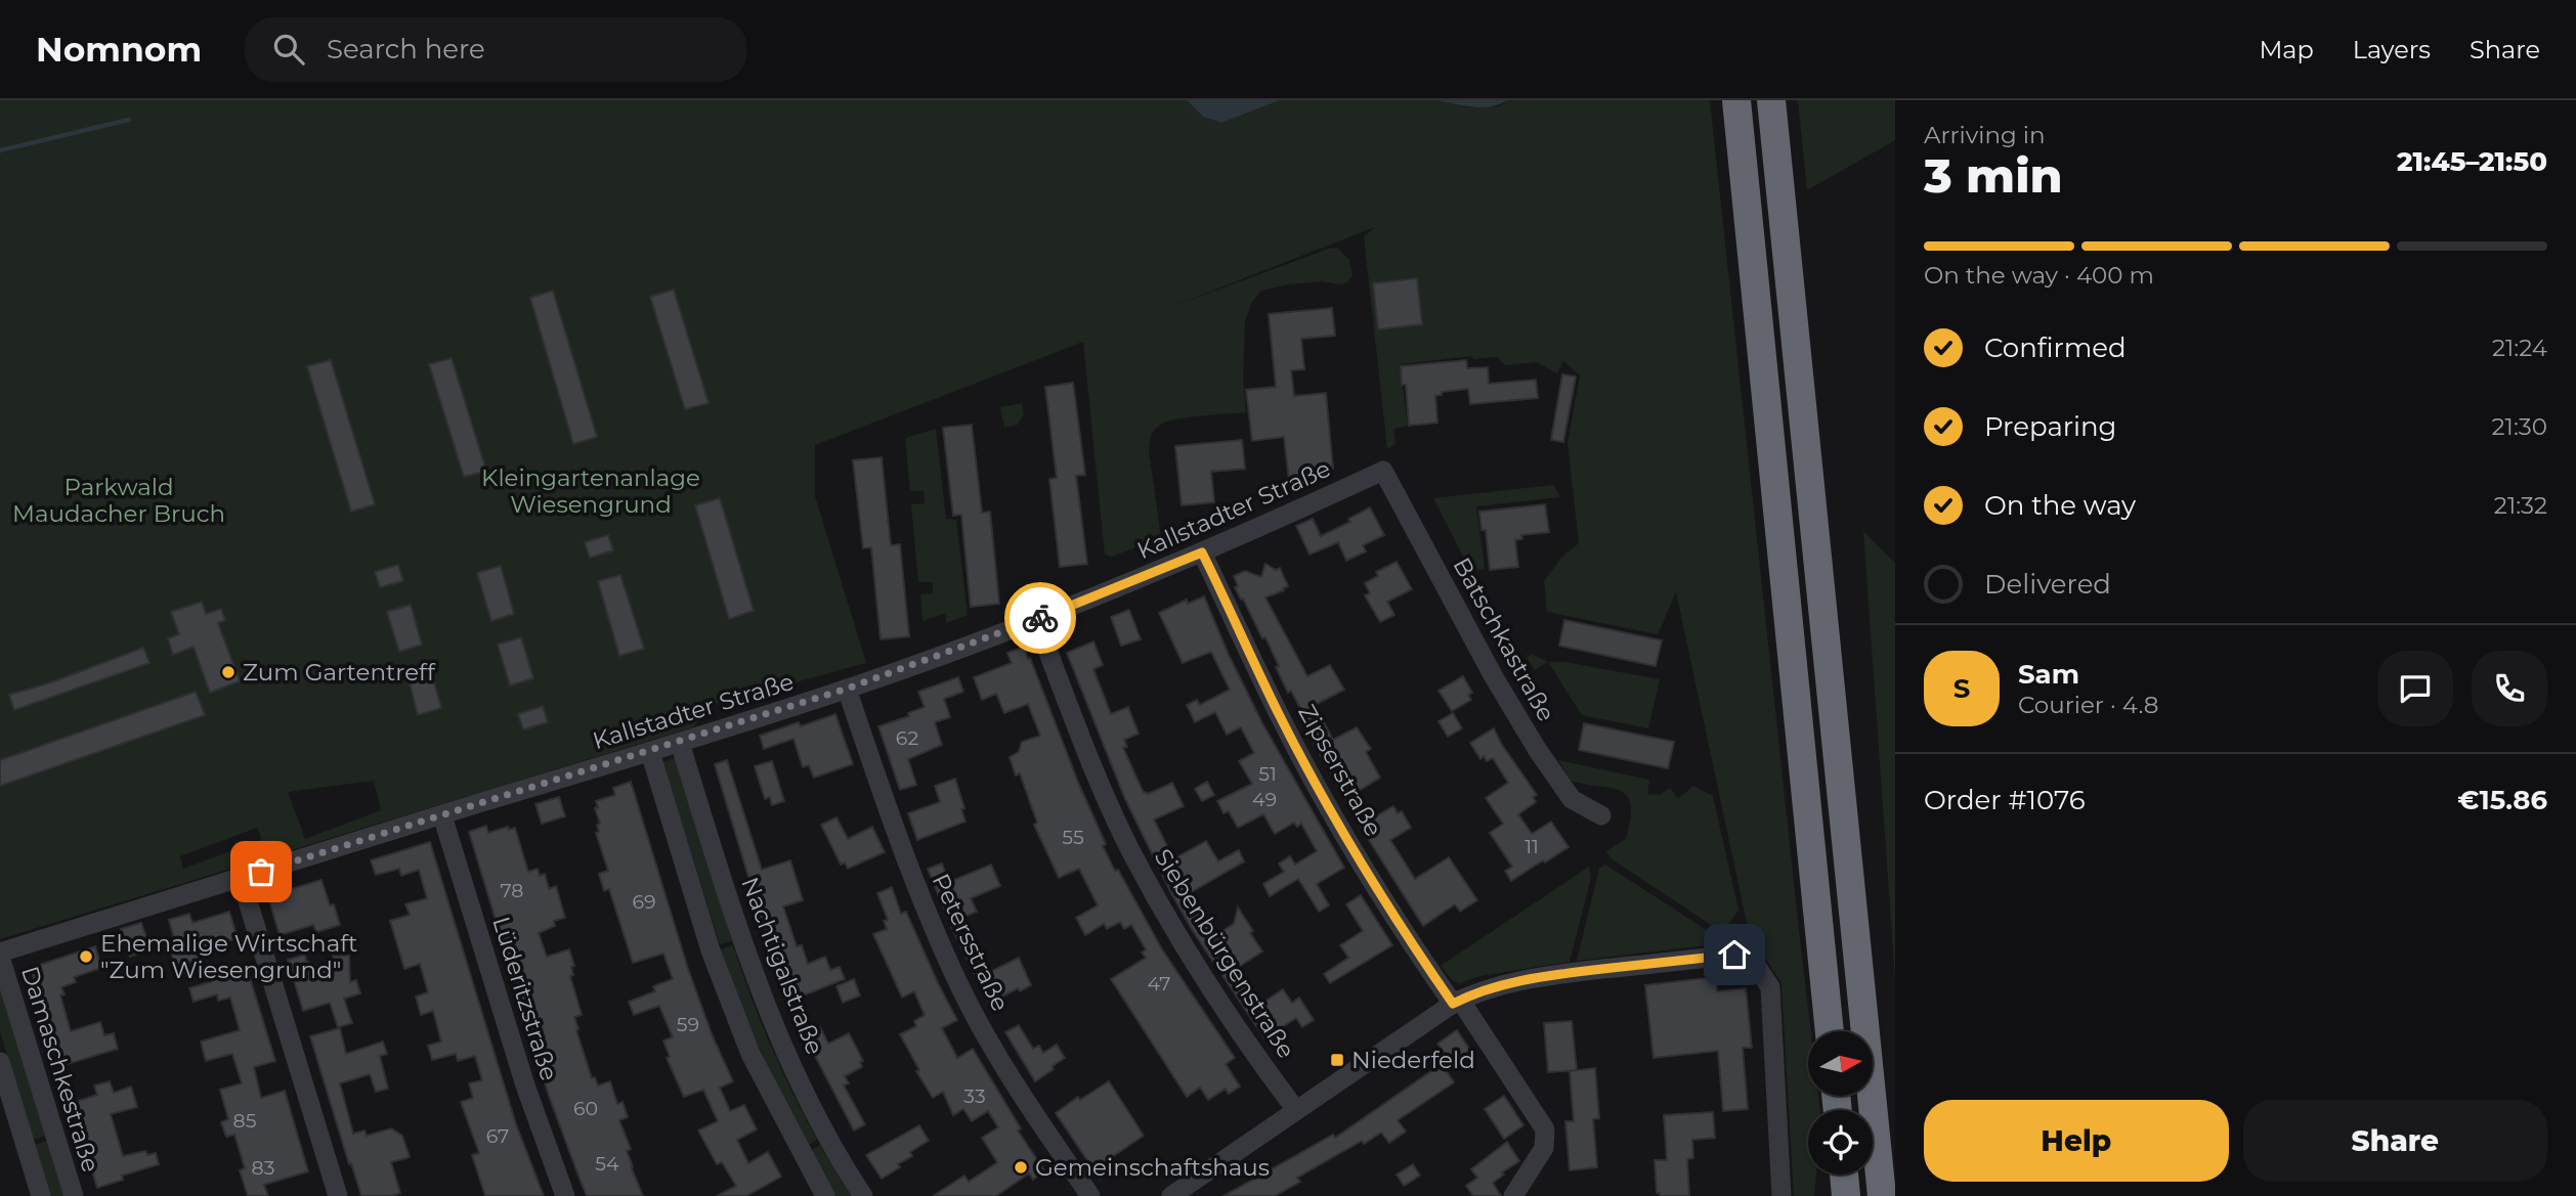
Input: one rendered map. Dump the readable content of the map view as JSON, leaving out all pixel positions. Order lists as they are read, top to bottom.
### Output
{
  "streets": {
    "street": [
      "Kallstadter Straße",
      "Batschkastraße",
      "Zipserstraße",
      "Petersstraße",
      "Siebenbürgenstraße",
      "Nachtigalstraße",
      "Lüderitzstraße",
      "Damaschkestraße"
    ]
  },
  "crossings": [
    ["Kallstadter Straße", "Batschkastraße"],
    ["Kallstadter Straße", "Zipserstraße"],
    ["Kallstadter Straße", "Petersstraße"],
    ["Kallstadter Straße", "Siebenbürgenstraße"],
    ["Kallstadter Straße", "Nachtigalstraße"],
    ["Kallstadter Straße", "Lüderitzstraße"],
    ["Kallstadter Straße", "Damaschkestraße"]
  ],
  "parks": ["Kleingartenanlage Wiesengrund", "Parkwald Maudacher Bruch"],
  "places": {
    "other": ["Zum Gartentreff", "Ehemalige Wirtschaft \"Zum Wiesengrund\"", "Gemeinschaftshaus"],
    "transit": ["Niederfeld"]
  },
  "house_numbers": [
    "62",
    "51",
    "49",
    "55",
    "11",
    "78",
    "69",
    "47",
    "59",
    "33",
    "60",
    "85",
    "67",
    "54",
    "83"
  ],
  "north": "right",
  "page": {
    "header": "Nomnom",
    "search": "Search here",
    "nav": ["Map", "Layers", "Share"],
    "heading": ["3 min", "Arriving in", "21:45–21:50"],
    "panel": [
      "Sam",
      "Courier · 4.8",
      "Order #1076",
      "€15.86"
    ],
    "bar": "On the way · 400 m",
    "list": [
      ["Confirmed", "21:24"],
      ["Preparing", "21:30"],
      ["On the way", "21:32"],
      "Delivered"
    ],
    "round": "S",
    "buttons": ["Help", "Share"]
  }
}
